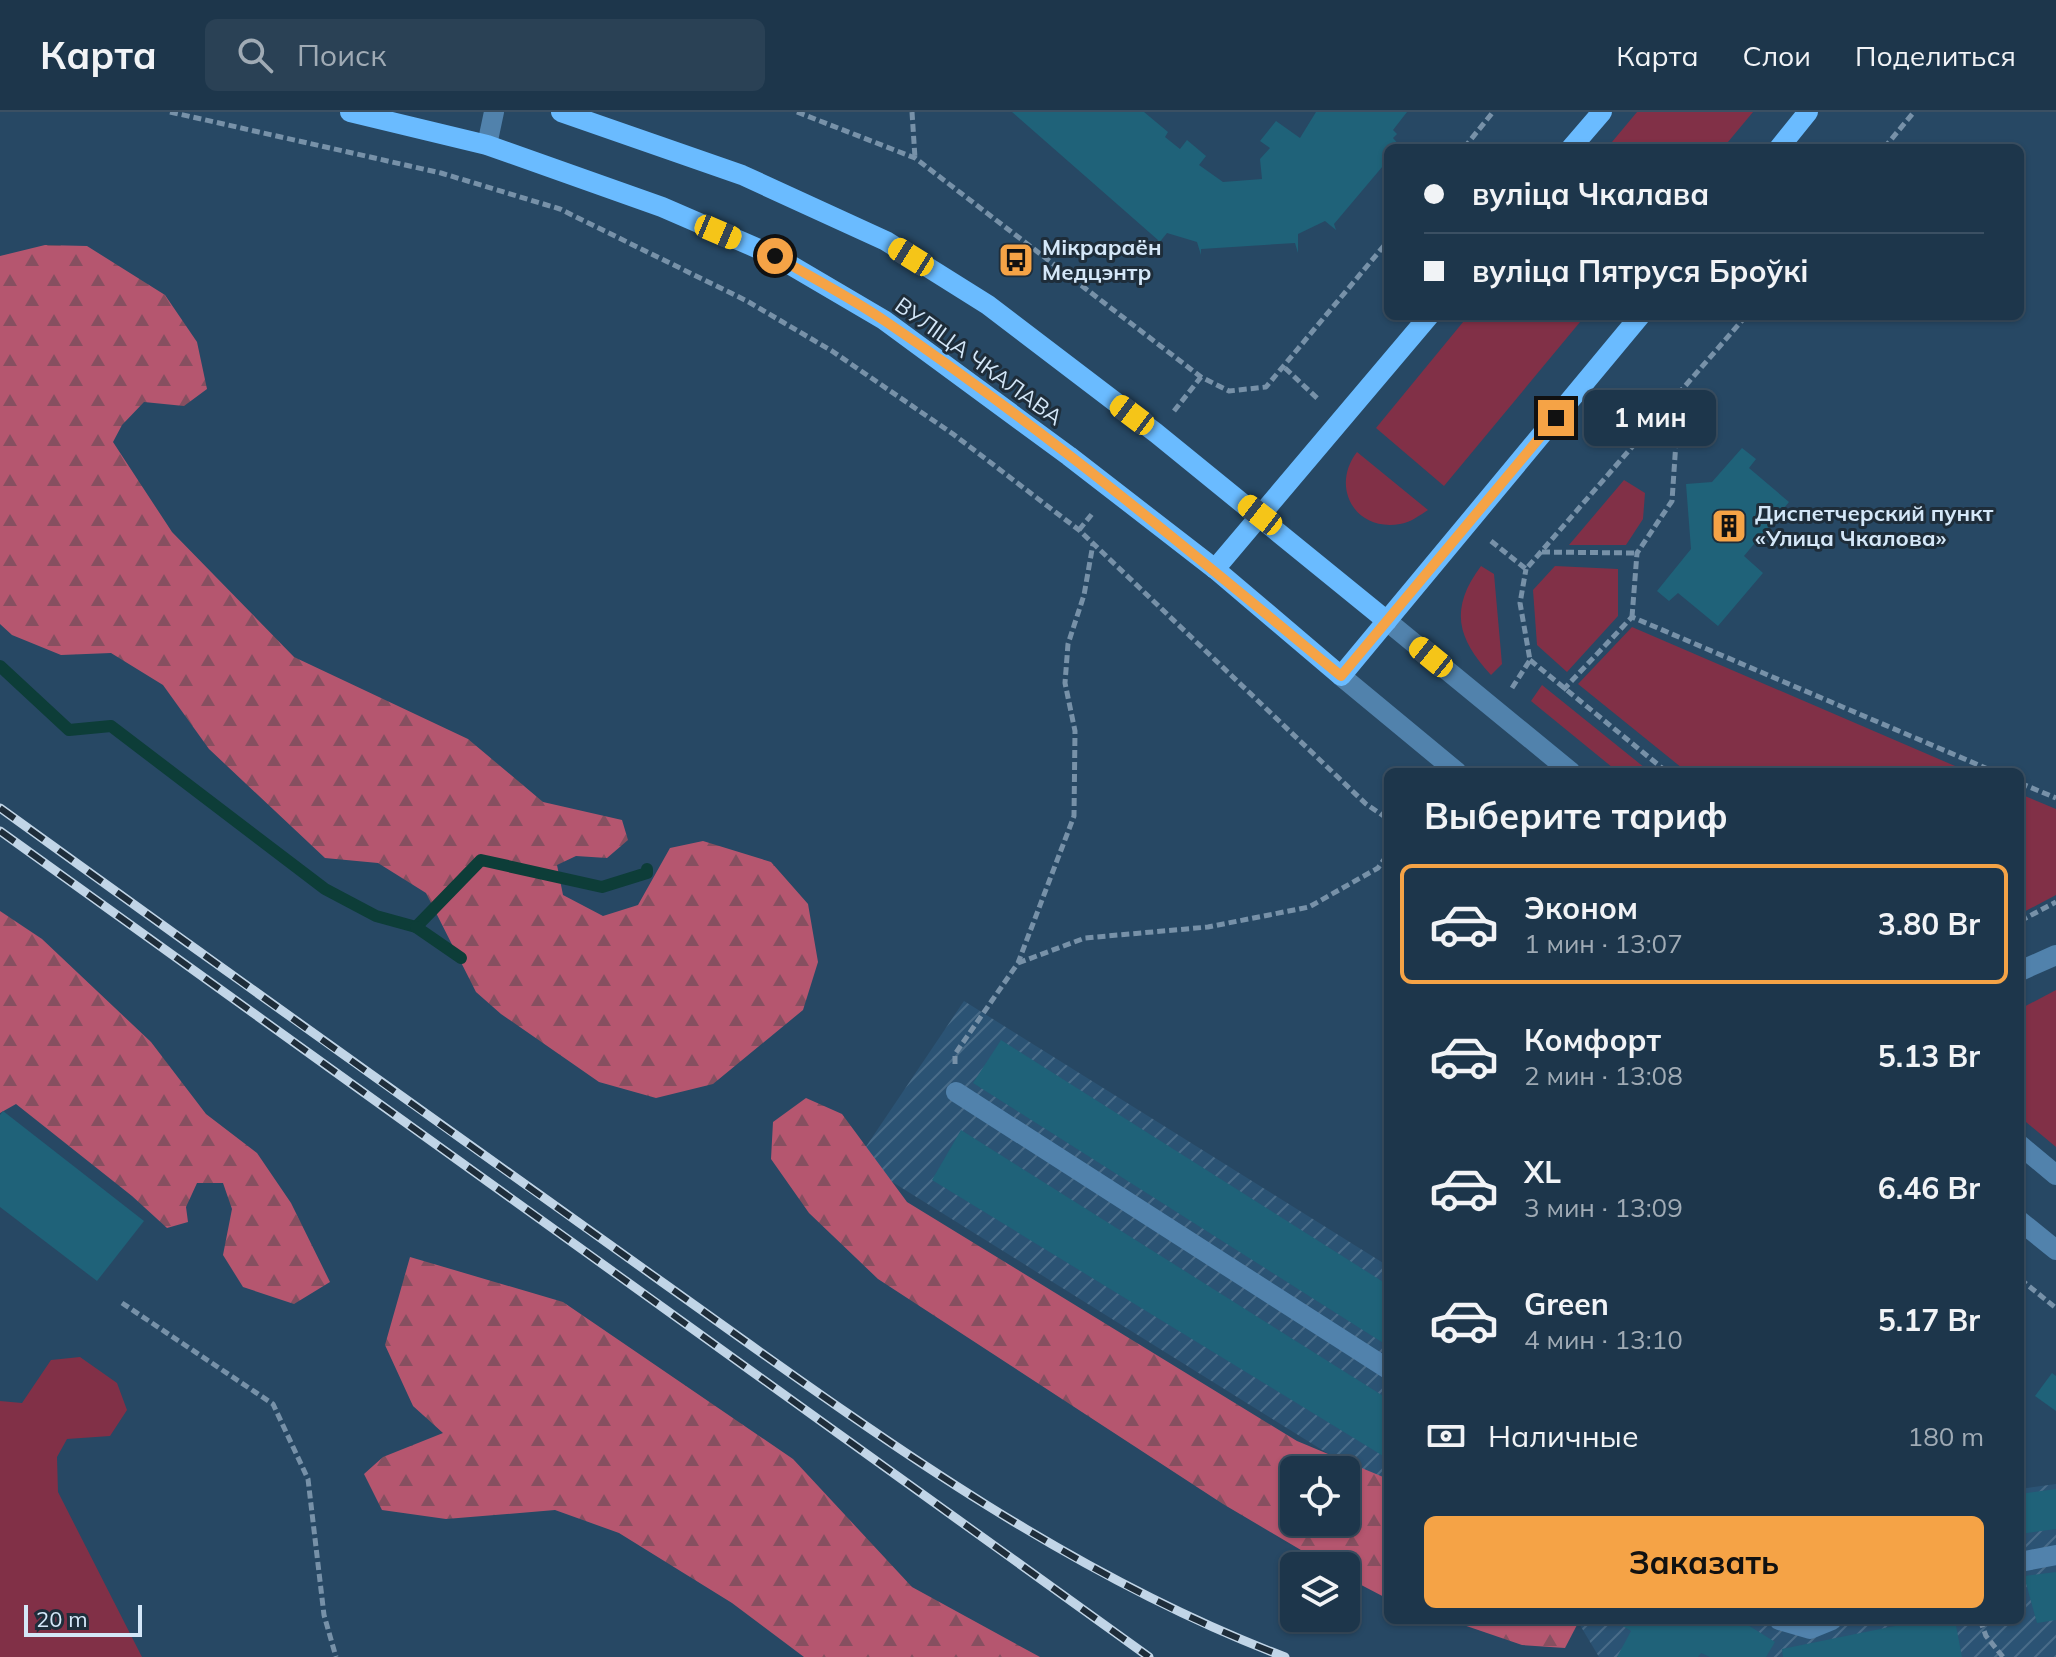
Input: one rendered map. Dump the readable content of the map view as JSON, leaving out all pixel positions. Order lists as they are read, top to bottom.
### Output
{
  "streets": {
    "main road": ["ВУЛІЦА ЧКАЛАВА"]
  },
  "places": {
    "bus stop": ["Мікрараён Медцэнтр"],
    "building": ["Диспетчерский пункт «Улица Чкалова»"]
  },
  "scale_bar": "20 m",
  "page": {
    "header": "Карта",
    "search": "Поиск",
    "nav": ["Карта", "Слои", "Поделиться"],
    "banner": ["вуліца Чкалава", "вуліца Пятруся Броўкі"],
    "bubble": "1 мин",
    "heading": "Выберите тариф",
    "list": [
      {
        "name": "Эконом",
        "note": "1 мин · 13:07",
        "value": "3.80 Br"
      },
      {
        "name": "Комфорт",
        "note": "2 мин · 13:08",
        "value": "5.13 Br"
      },
      {
        "name": "XL",
        "note": "3 мин · 13:09",
        "value": "6.46 Br"
      },
      {
        "name": "Green",
        "note": "4 мин · 13:10",
        "value": "5.17 Br"
      }
    ],
    "pay": ["Наличные", "180 m"],
    "buttons": "Заказать",
    "scale": "20 m"
  }
}
